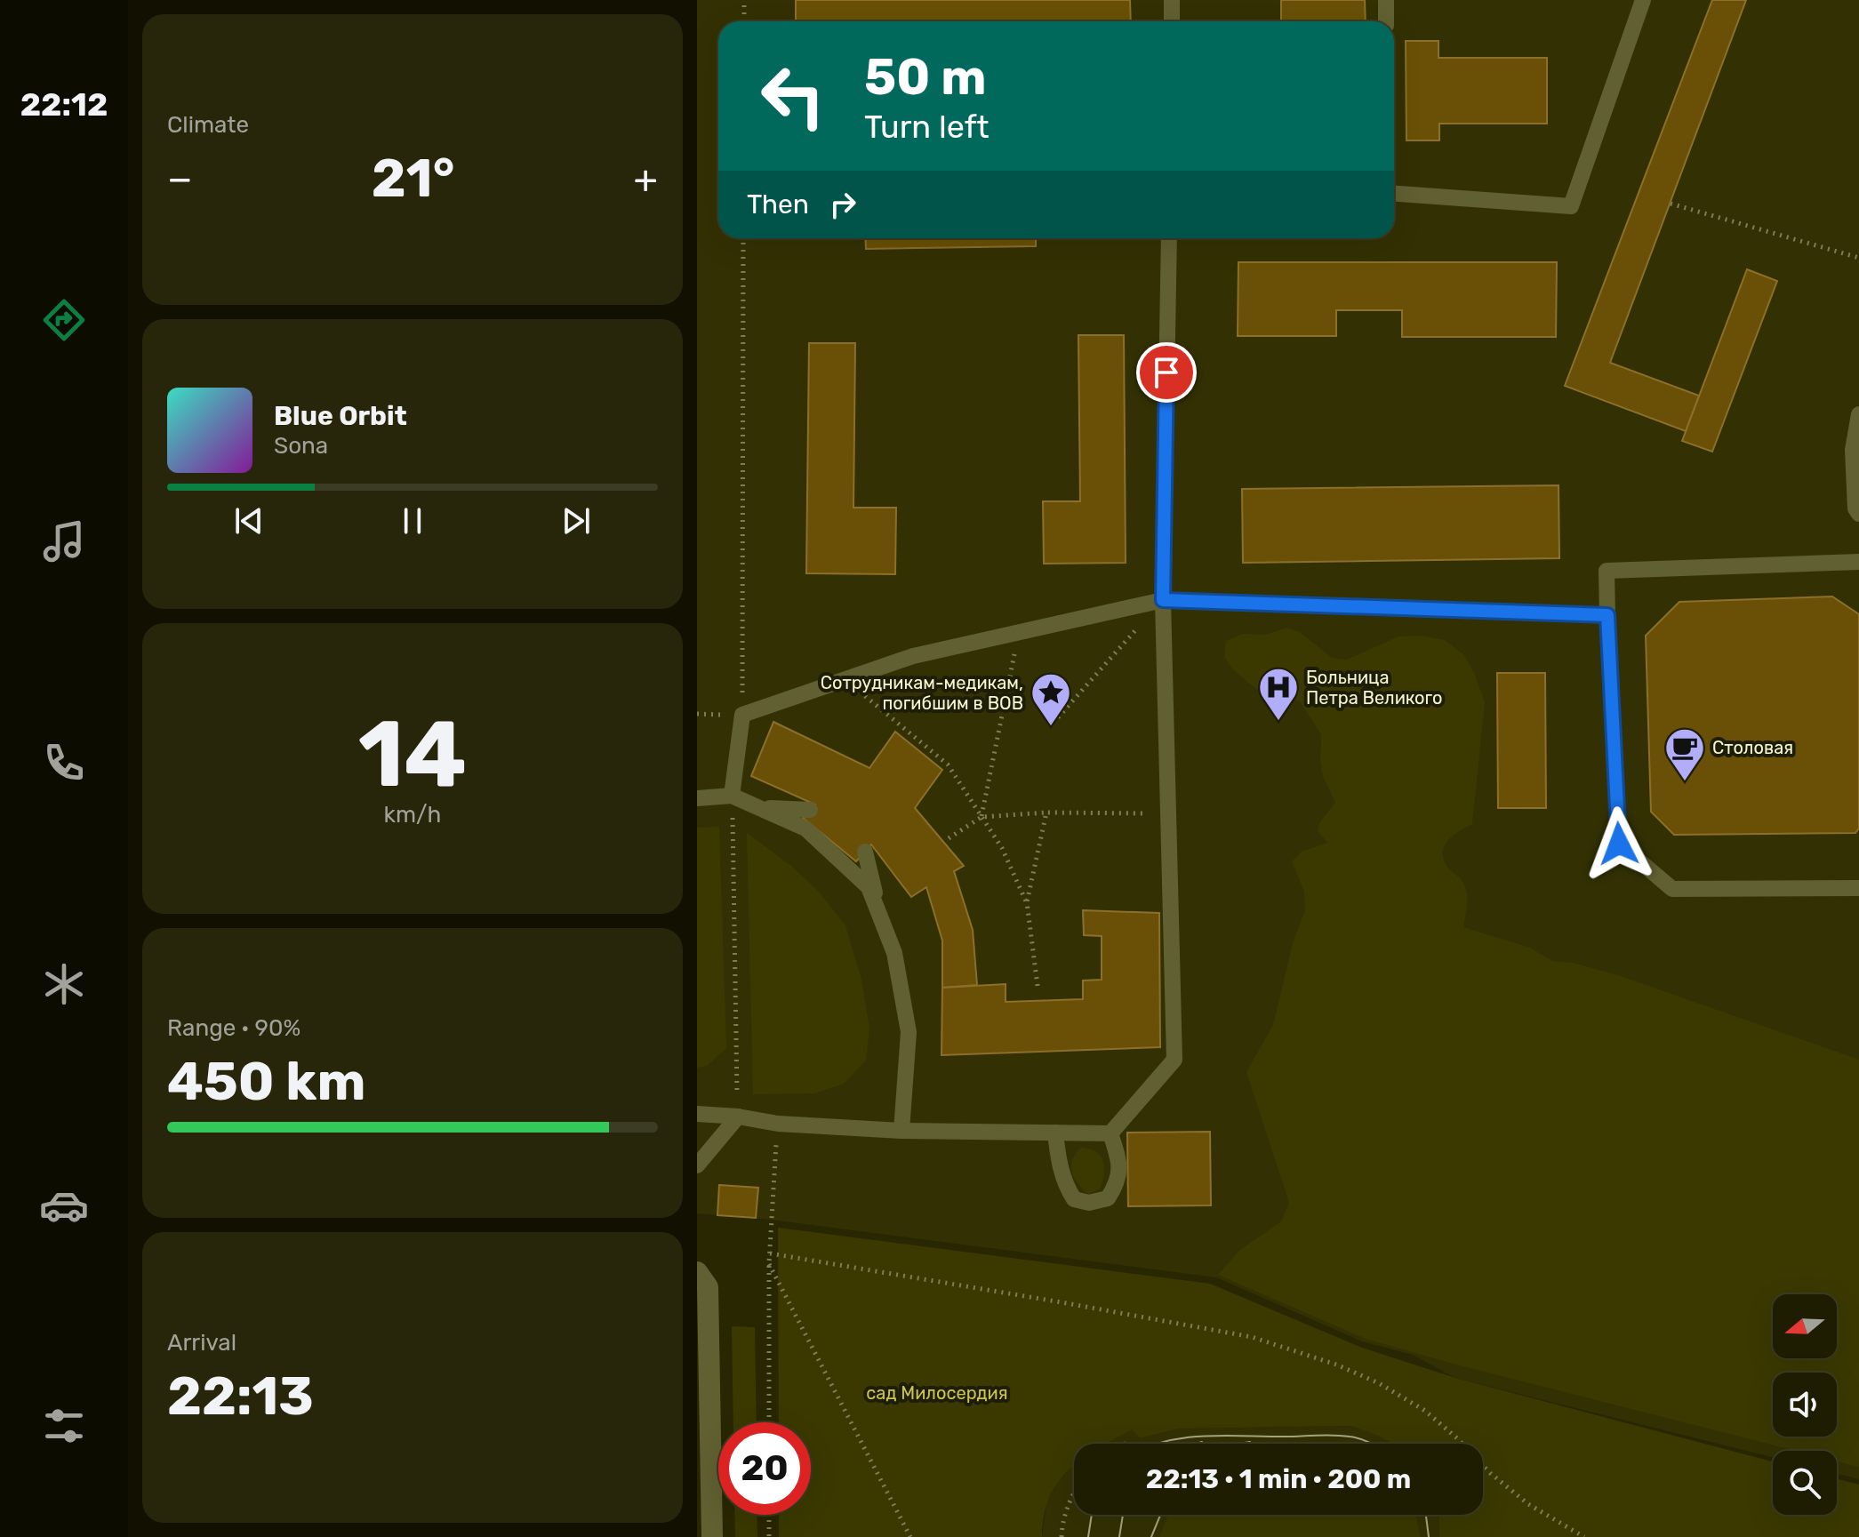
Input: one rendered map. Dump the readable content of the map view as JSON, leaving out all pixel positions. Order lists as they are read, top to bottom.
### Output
{
  "parks": ["сад Милосердия"],
  "places": {
    "hospital": ["Больница Петра Великого"],
    "place": ["Сотрудникам-медикам, погибшим в ВОВ"],
    "cafe": ["Столовая"]
  },
  "north": "left",
  "page": {
    "tabs": "22:12",
    "tile": [
      "Climate",
      ["14", "km/h"],
      ["Range · 90%", "450 km"],
      ["Arrival", "22:13"]
    ],
    "turn": ["50 m", "Turn left"],
    "heat": ["−", "21°", "+"],
    "then": "Then",
    "song": ["Blue Orbit", "Sona"],
    "limit": "20",
    "trip": "22:13 · 1 min · 200 m"
  }
}
